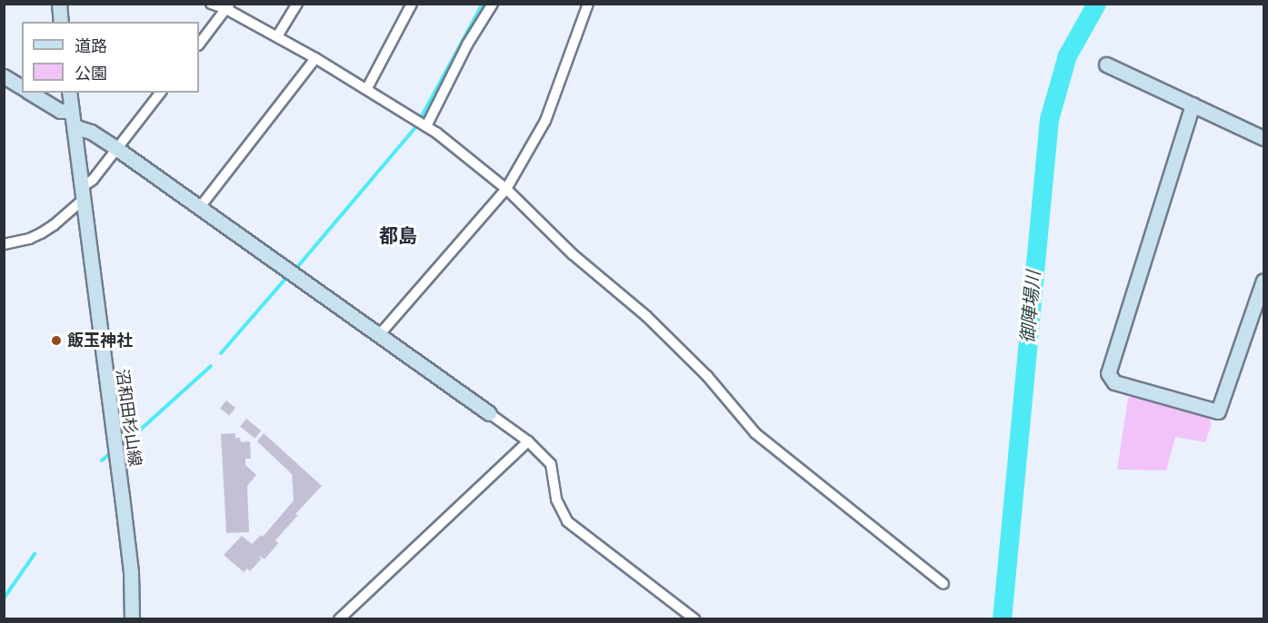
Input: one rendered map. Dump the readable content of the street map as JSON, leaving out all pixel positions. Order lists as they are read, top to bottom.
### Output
{
  "streets": {
    "street": ["沼和田杉山線"]
  },
  "districts": ["都島"],
  "water": ["御陣場川"],
  "places": ["飯玉神社"],
  "legend": ["道路", "公園"]
}
